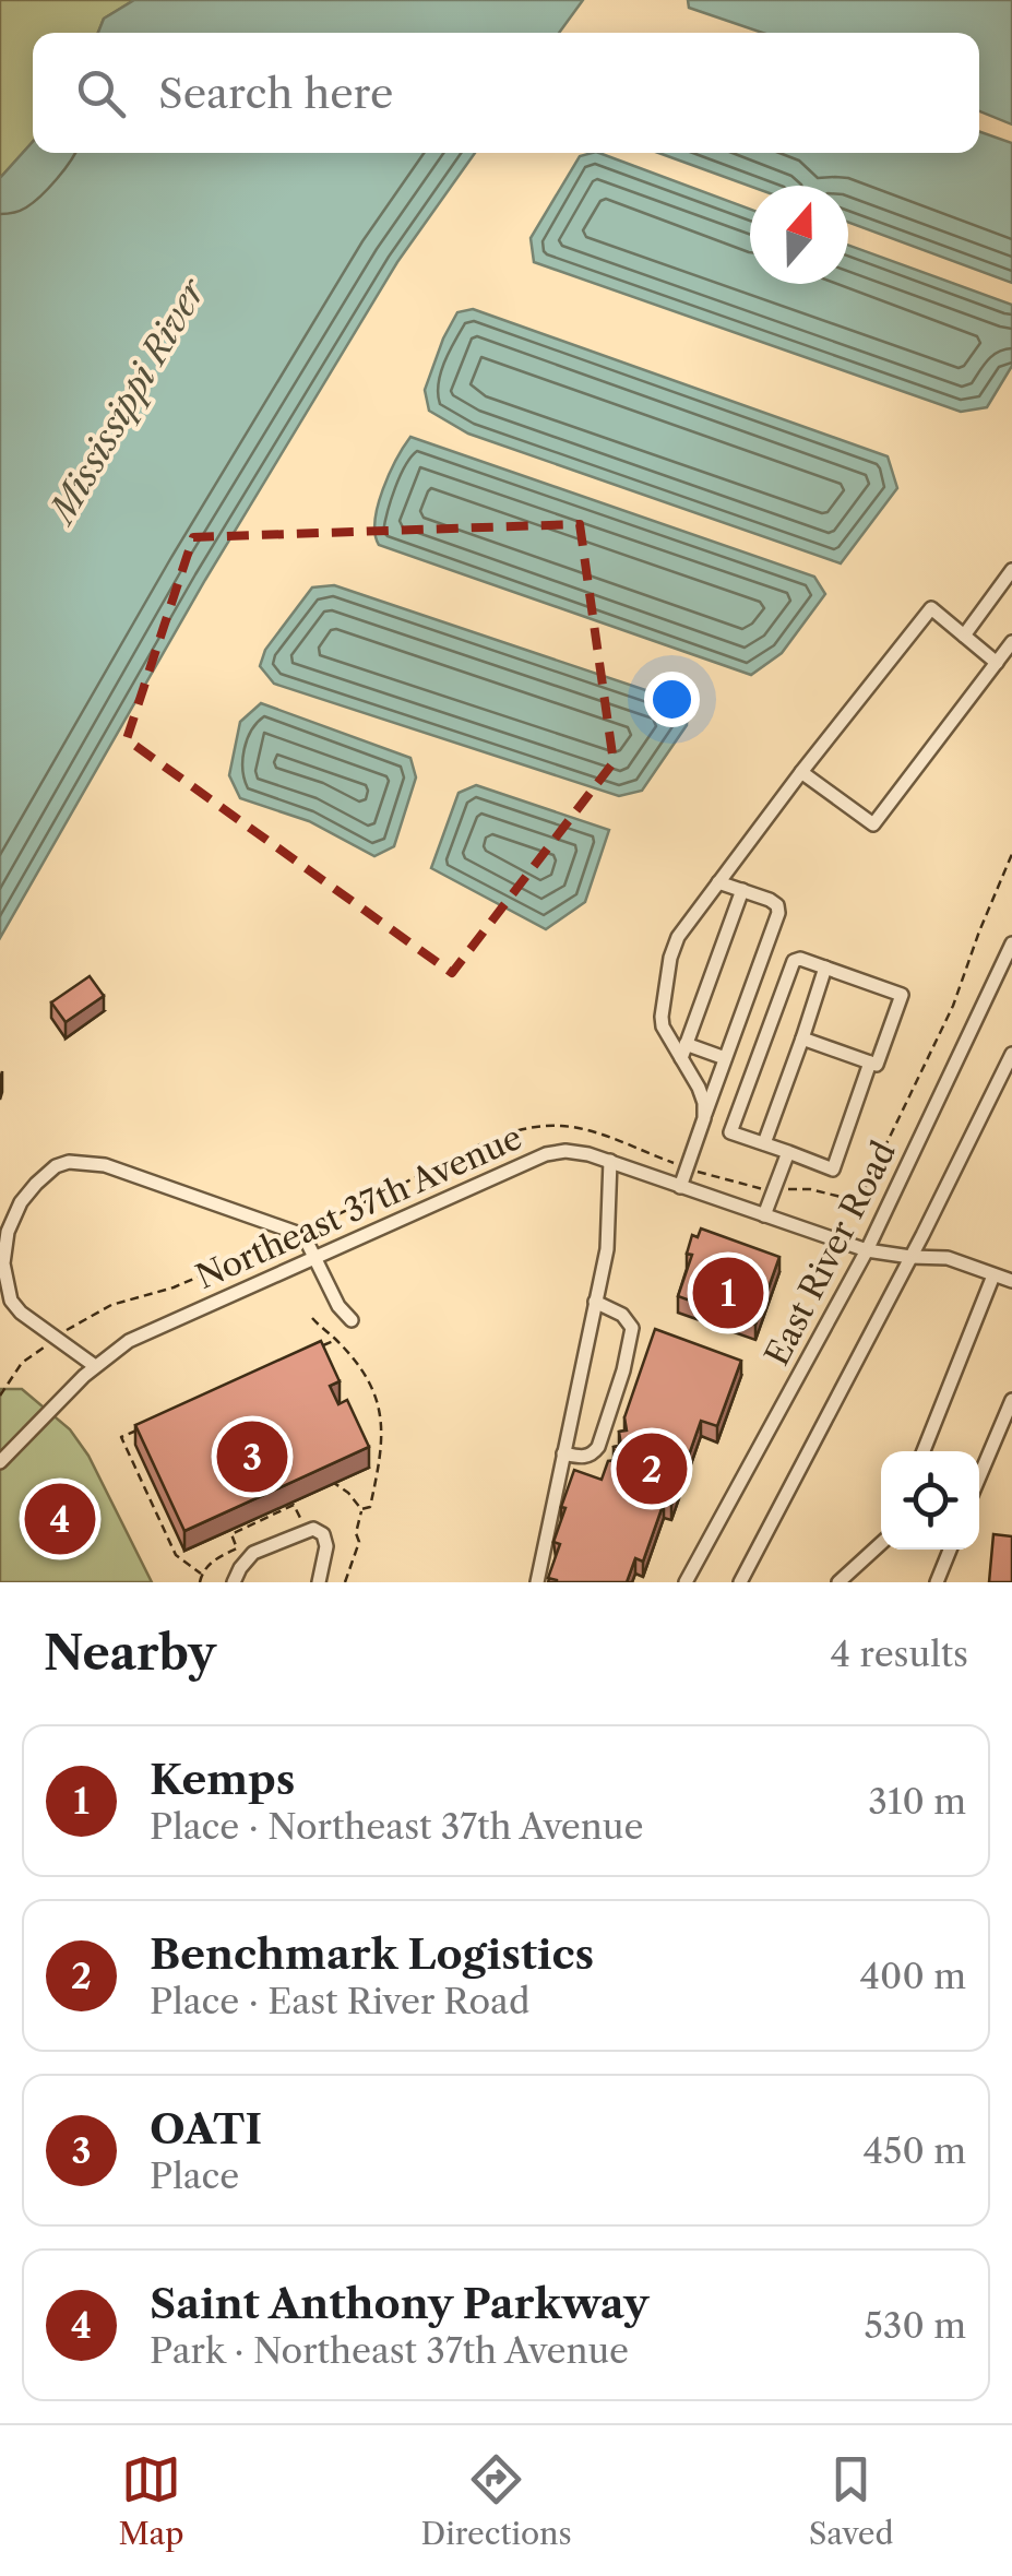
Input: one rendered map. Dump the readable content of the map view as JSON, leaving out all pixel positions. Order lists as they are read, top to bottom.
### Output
{
  "streets": {
    "street": ["Northeast 37th Avenue", "East River Road"]
  },
  "crossings": [
    ["Northeast 37th Avenue", "East River Road"]
  ],
  "water": ["Mississippi River"],
  "north": "top",
  "page": {
    "search": "Search here",
    "pins": [
      "1",
      "3",
      "2",
      "4"
    ],
    "heading": ["Nearby", "4 results"],
    "list": [
      {
        "mark": "1",
        "name": "Kemps",
        "note": "Place · Northeast 37th Avenue",
        "value": "310 m"
      },
      {
        "mark": "2",
        "name": "Benchmark Logistics",
        "note": "Place · East River Road",
        "value": "400 m"
      },
      {
        "mark": "3",
        "name": "OATI",
        "note": "Place",
        "value": "450 m"
      },
      {
        "mark": "4",
        "name": "Saint Anthony Parkway",
        "note": "Park · Northeast 37th Avenue",
        "value": "530 m"
      }
    ],
    "nav": ["Map", "Directions", "Saved"]
  }
}
